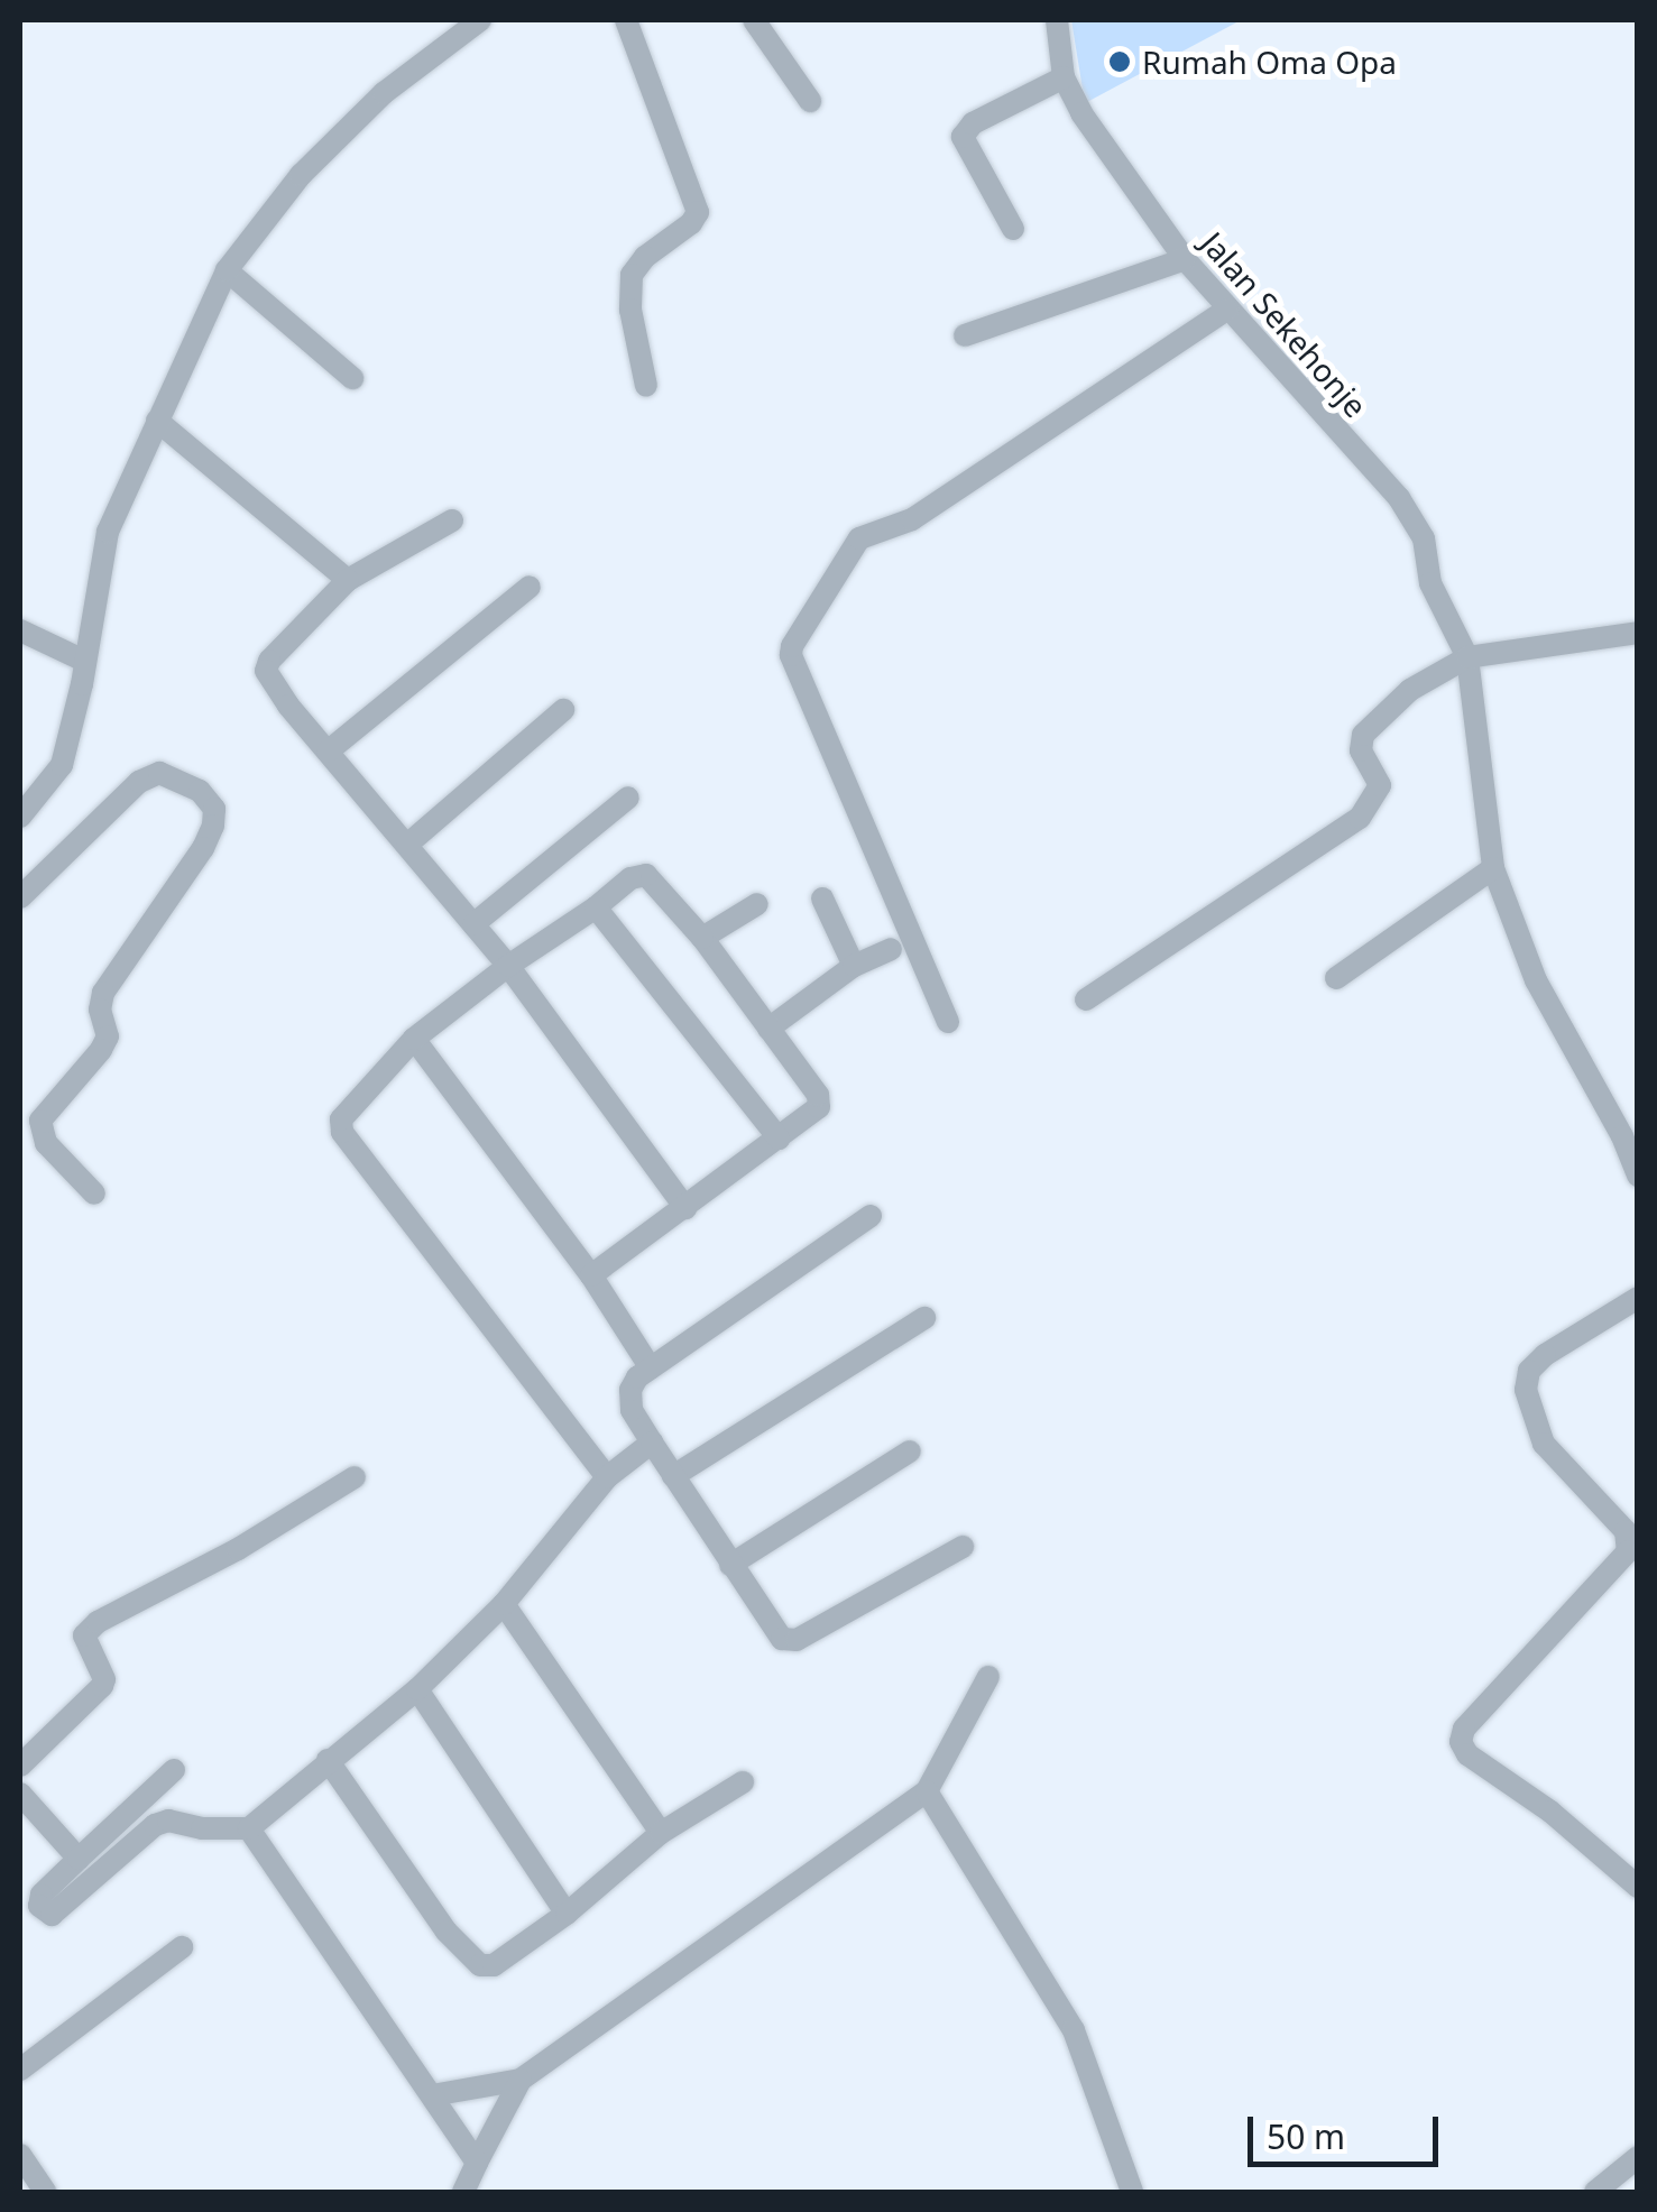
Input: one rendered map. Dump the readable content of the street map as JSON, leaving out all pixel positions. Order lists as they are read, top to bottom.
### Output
{
  "streets": {
    "street": ["Jalan Sekehonje"]
  },
  "places": ["Rumah Oma Opa"],
  "scale_bar": "50 m"
}
